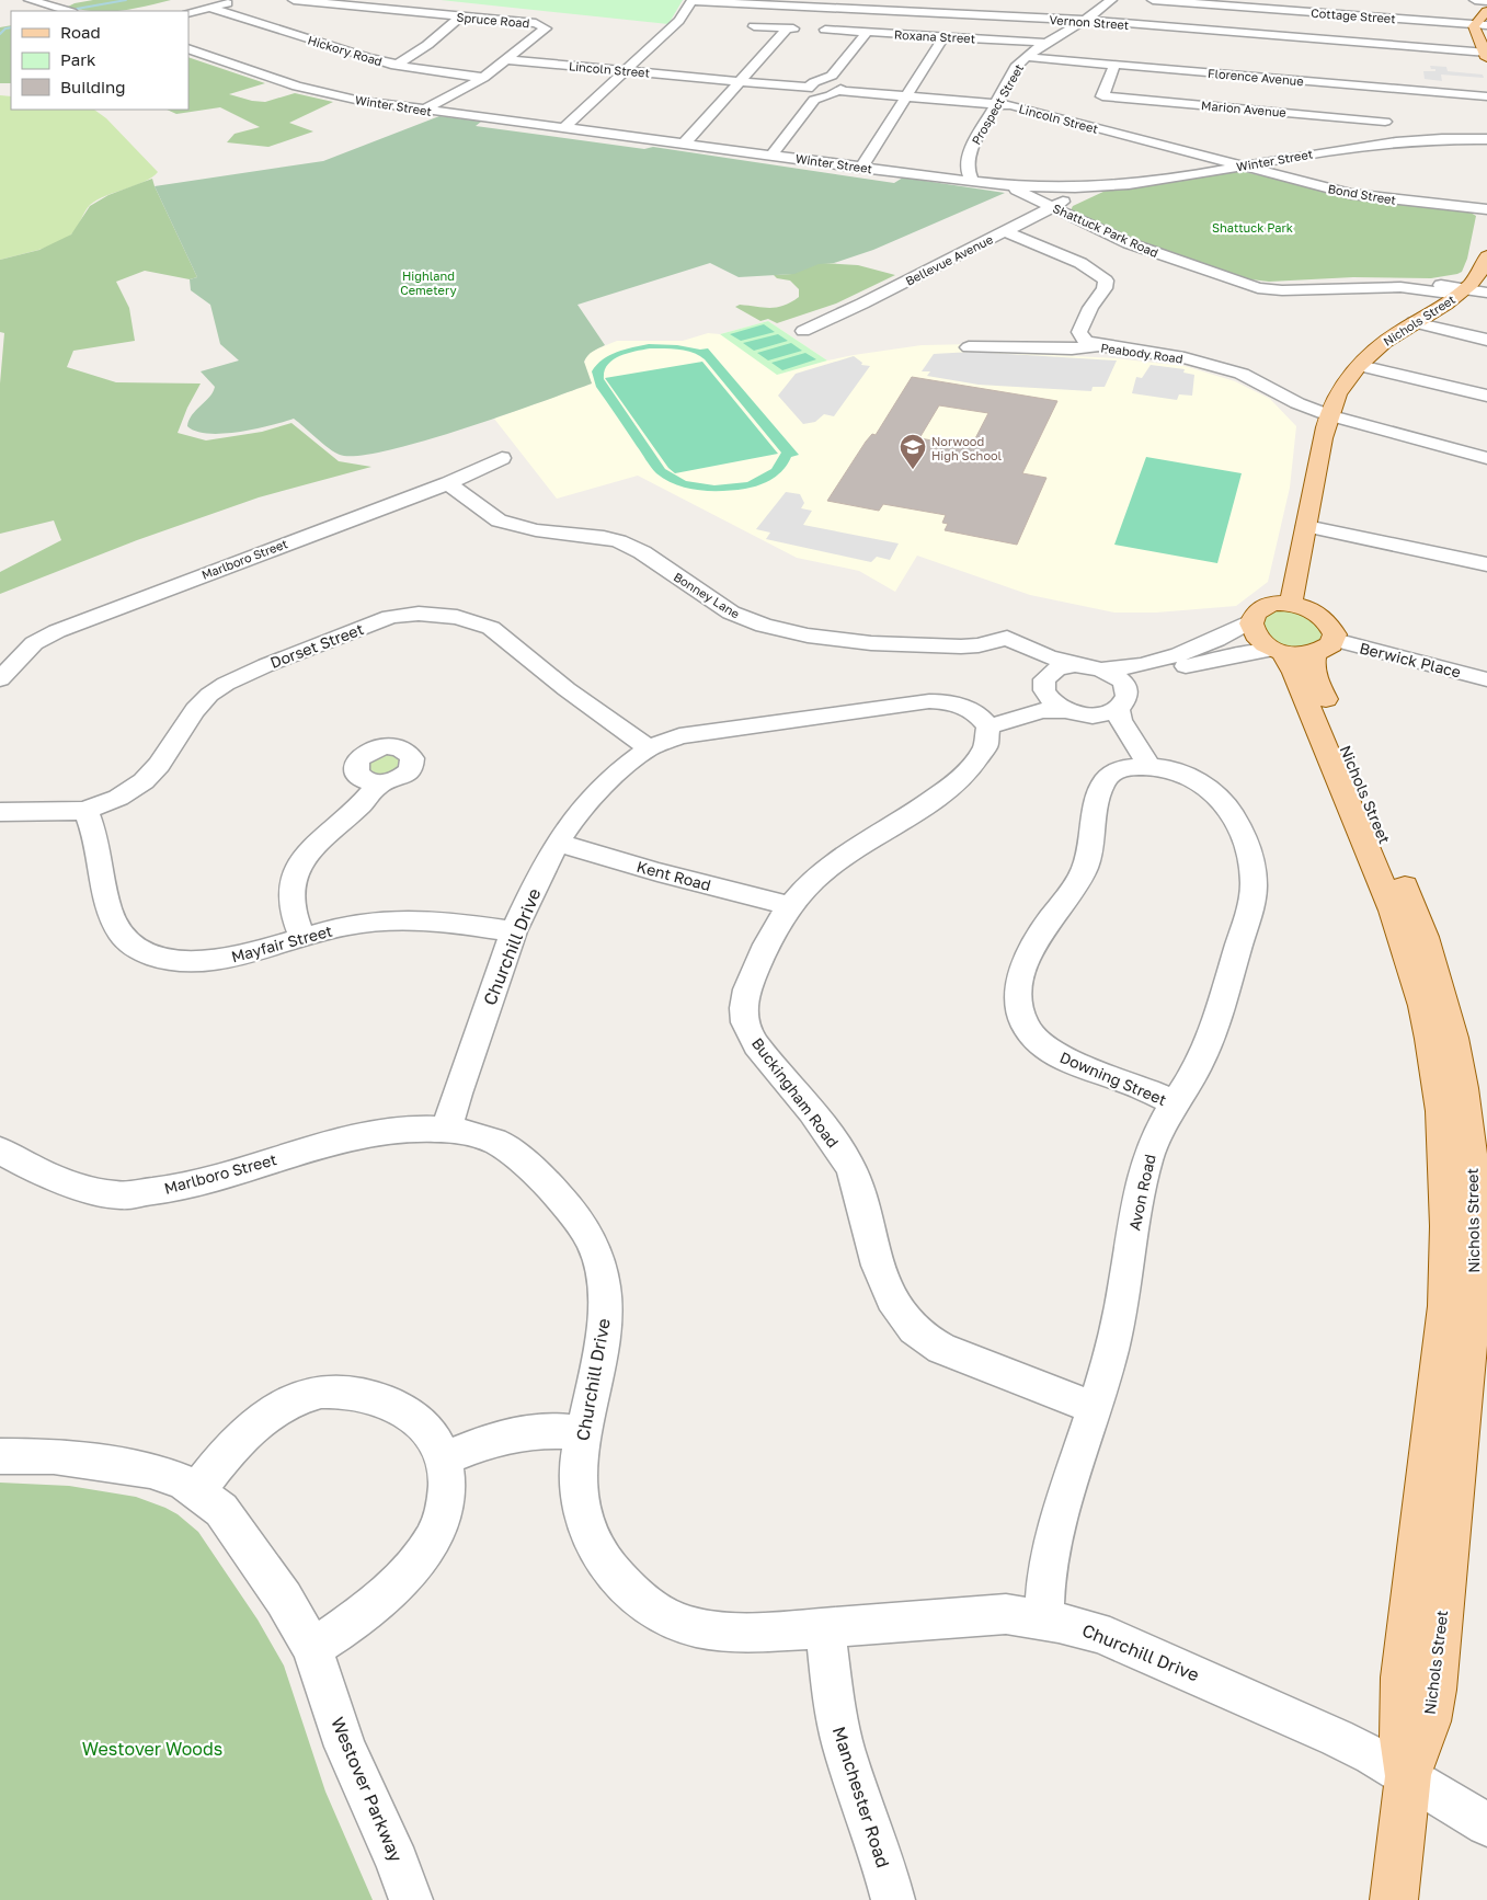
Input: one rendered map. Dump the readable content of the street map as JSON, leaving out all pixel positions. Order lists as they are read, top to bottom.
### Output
{
  "streets": {
    "main road": ["Nichols Street"],
    "street": [
      "Cottage Street",
      "Spruce Road",
      "Vernon Street",
      "Roxana Street",
      "Hickory Road",
      "Lincoln Street",
      "Florence Avenue",
      "Prospect Street",
      "Winter Street",
      "Marion Avenue",
      "Bond Street",
      "Shattuck Park Road",
      "Bellevue Avenue",
      "Peabody Road",
      "Marlboro Street",
      "Bonney Lane",
      "Dorset Street",
      "Berwick Place",
      "Kent Road",
      "Mayfair Street",
      "Churchill Drive",
      "Downing Street",
      "Buckingham Road",
      "Avon Road",
      "Westover Parkway",
      "Manchester Road"
    ]
  },
  "crossings": [
    ["Spruce Road", "Hickory Road"],
    ["Spruce Road", "Lincoln Street"],
    ["Spruce Road", "Winter Street"],
    ["Vernon Street", "Prospect Street"],
    ["Roxana Street", "Prospect Street"],
    ["Lincoln Street", "Prospect Street"],
    ["Lincoln Street", "Winter Street"],
    ["Lincoln Street", "Bond Street"],
    ["Florence Avenue", "Prospect Street"],
    ["Florence Avenue", "Marion Avenue"],
    ["Prospect Street", "Winter Street"],
    ["Winter Street", "Bond Street"],
    ["Winter Street", "Shattuck Park Road"],
    ["Winter Street", "Bellevue Avenue"],
    ["Shattuck Park Road", "Bellevue Avenue"],
    ["Shattuck Park Road", "Nichols Street"],
    ["Nichols Street", "Peabody Road"],
    ["Nichols Street", "Berwick Place"],
    ["Nichols Street", "Churchill Drive"],
    ["Marlboro Street", "Bonney Lane"],
    ["Marlboro Street", "Churchill Drive"],
    ["Dorset Street", "Mayfair Street"],
    ["Dorset Street", "Churchill Drive"],
    ["Kent Road", "Churchill Drive"],
    ["Kent Road", "Buckingham Road"],
    ["Mayfair Street", "Churchill Drive"],
    ["Churchill Drive", "Buckingham Road"],
    ["Churchill Drive", "Avon Road"],
    ["Churchill Drive", "Manchester Road"],
    ["Downing Street", "Avon Road"],
    ["Buckingham Road", "Avon Road"]
  ],
  "parks": ["Shattuck Park", "Highland Cemetery", "Westover Woods"],
  "places": {
    "school or university": ["Norwood High School"]
  },
  "legend": ["Road", "Park", "Building"]
}
